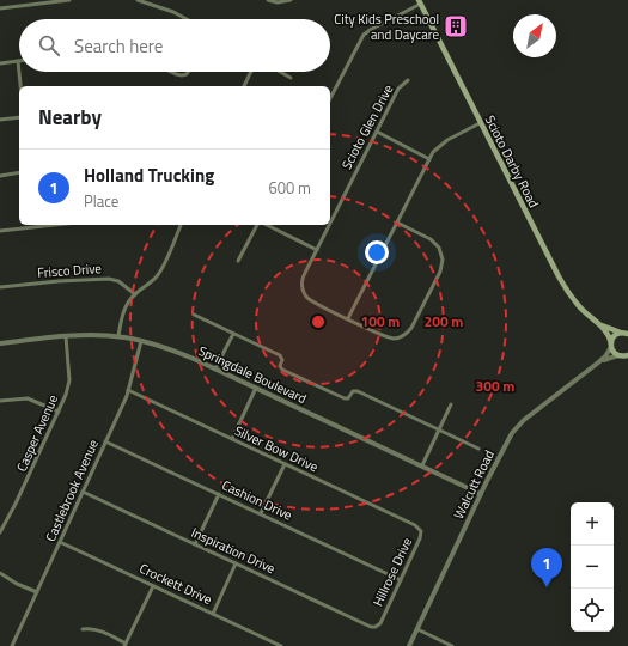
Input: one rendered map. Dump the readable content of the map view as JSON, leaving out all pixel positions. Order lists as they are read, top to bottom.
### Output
{
  "streets": {
    "main road": ["Scioto Darby Road"],
    "street": [
      "Scioto Glen Drive",
      "Frisco Drive",
      "Springdale Boulevard",
      "Casper Avenue",
      "Silver Bow Drive",
      "Walcutt Road",
      "Castlebrook Avenue",
      "Cashion Drive",
      "Inspiration Drive",
      "Hillrose Drive",
      "Crockett Drive"
    ]
  },
  "crossings": [
    ["Scioto Darby Road", "Walcutt Road"],
    ["Springdale Boulevard", "Casper Avenue"],
    ["Springdale Boulevard", "Walcutt Road"],
    ["Springdale Boulevard", "Castlebrook Avenue"],
    ["Silver Bow Drive", "Castlebrook Avenue"],
    ["Silver Bow Drive", "Hillrose Drive"],
    ["Castlebrook Avenue", "Cashion Drive"],
    ["Castlebrook Avenue", "Inspiration Drive"],
    ["Castlebrook Avenue", "Crockett Drive"],
    ["Cashion Drive", "Hillrose Drive"],
    ["Inspiration Drive", "Hillrose Drive"]
  ],
  "places": {
    "building": ["City Kids Preschool and Daycare"]
  },
  "north": "top right",
  "page": {
    "search": "Search here",
    "heading": "Nearby",
    "list": [
      {
        "mark": "1",
        "name": "Holland Trucking",
        "note": "Place",
        "value": "600 m"
      }
    ],
    "map_buttons": ["+", "−"],
    "pins": "1"
  },
  "rings": ["100 m", "200 m", "300 m"]
}
